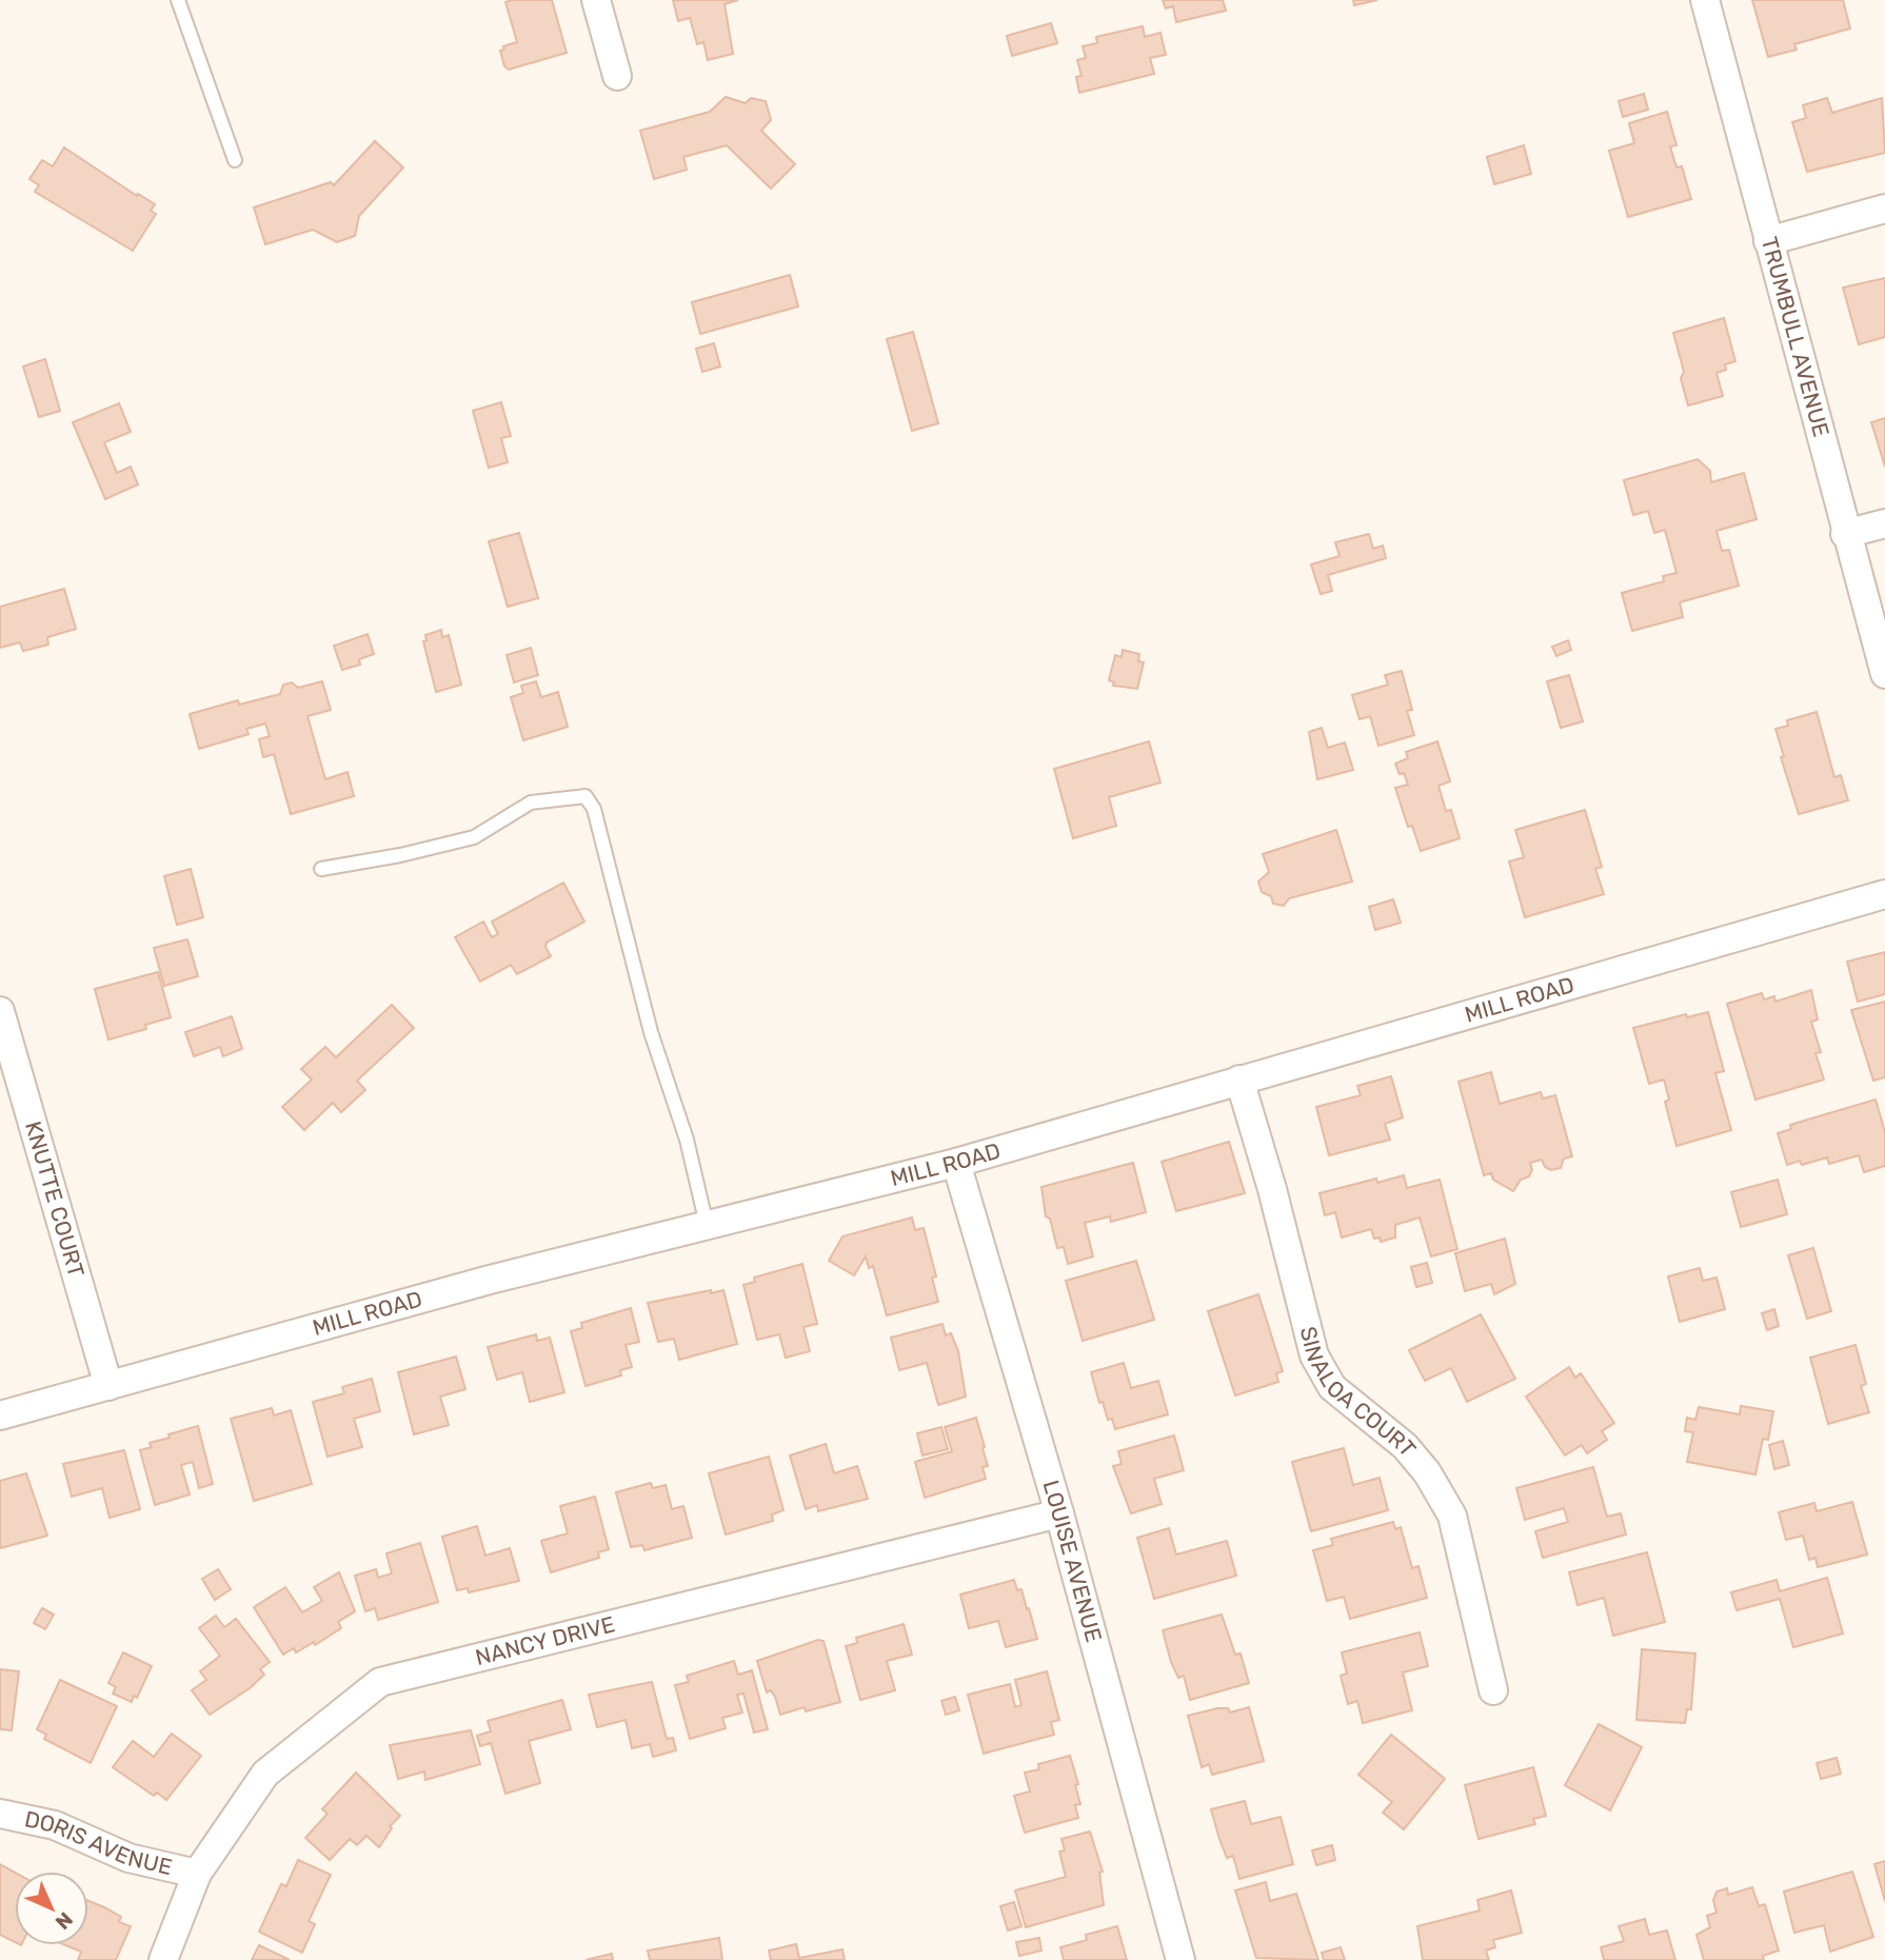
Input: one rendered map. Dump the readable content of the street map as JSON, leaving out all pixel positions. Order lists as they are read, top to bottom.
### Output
{
  "streets": {
    "street": [
      "TRUMBULL AVENUE",
      "MILL ROAD",
      "KNUTTE COURT",
      "SINALOA COURT",
      "LOUISE AVENUE",
      "NANCY DRIVE",
      "DORIS AVENUE"
    ]
  },
  "crossings": [
    ["MILL ROAD", "KNUTTE COURT"],
    ["MILL ROAD", "SINALOA COURT"],
    ["MILL ROAD", "LOUISE AVENUE"],
    ["LOUISE AVENUE", "NANCY DRIVE"],
    ["NANCY DRIVE", "DORIS AVENUE"]
  ],
  "north": "bottom right"
}
